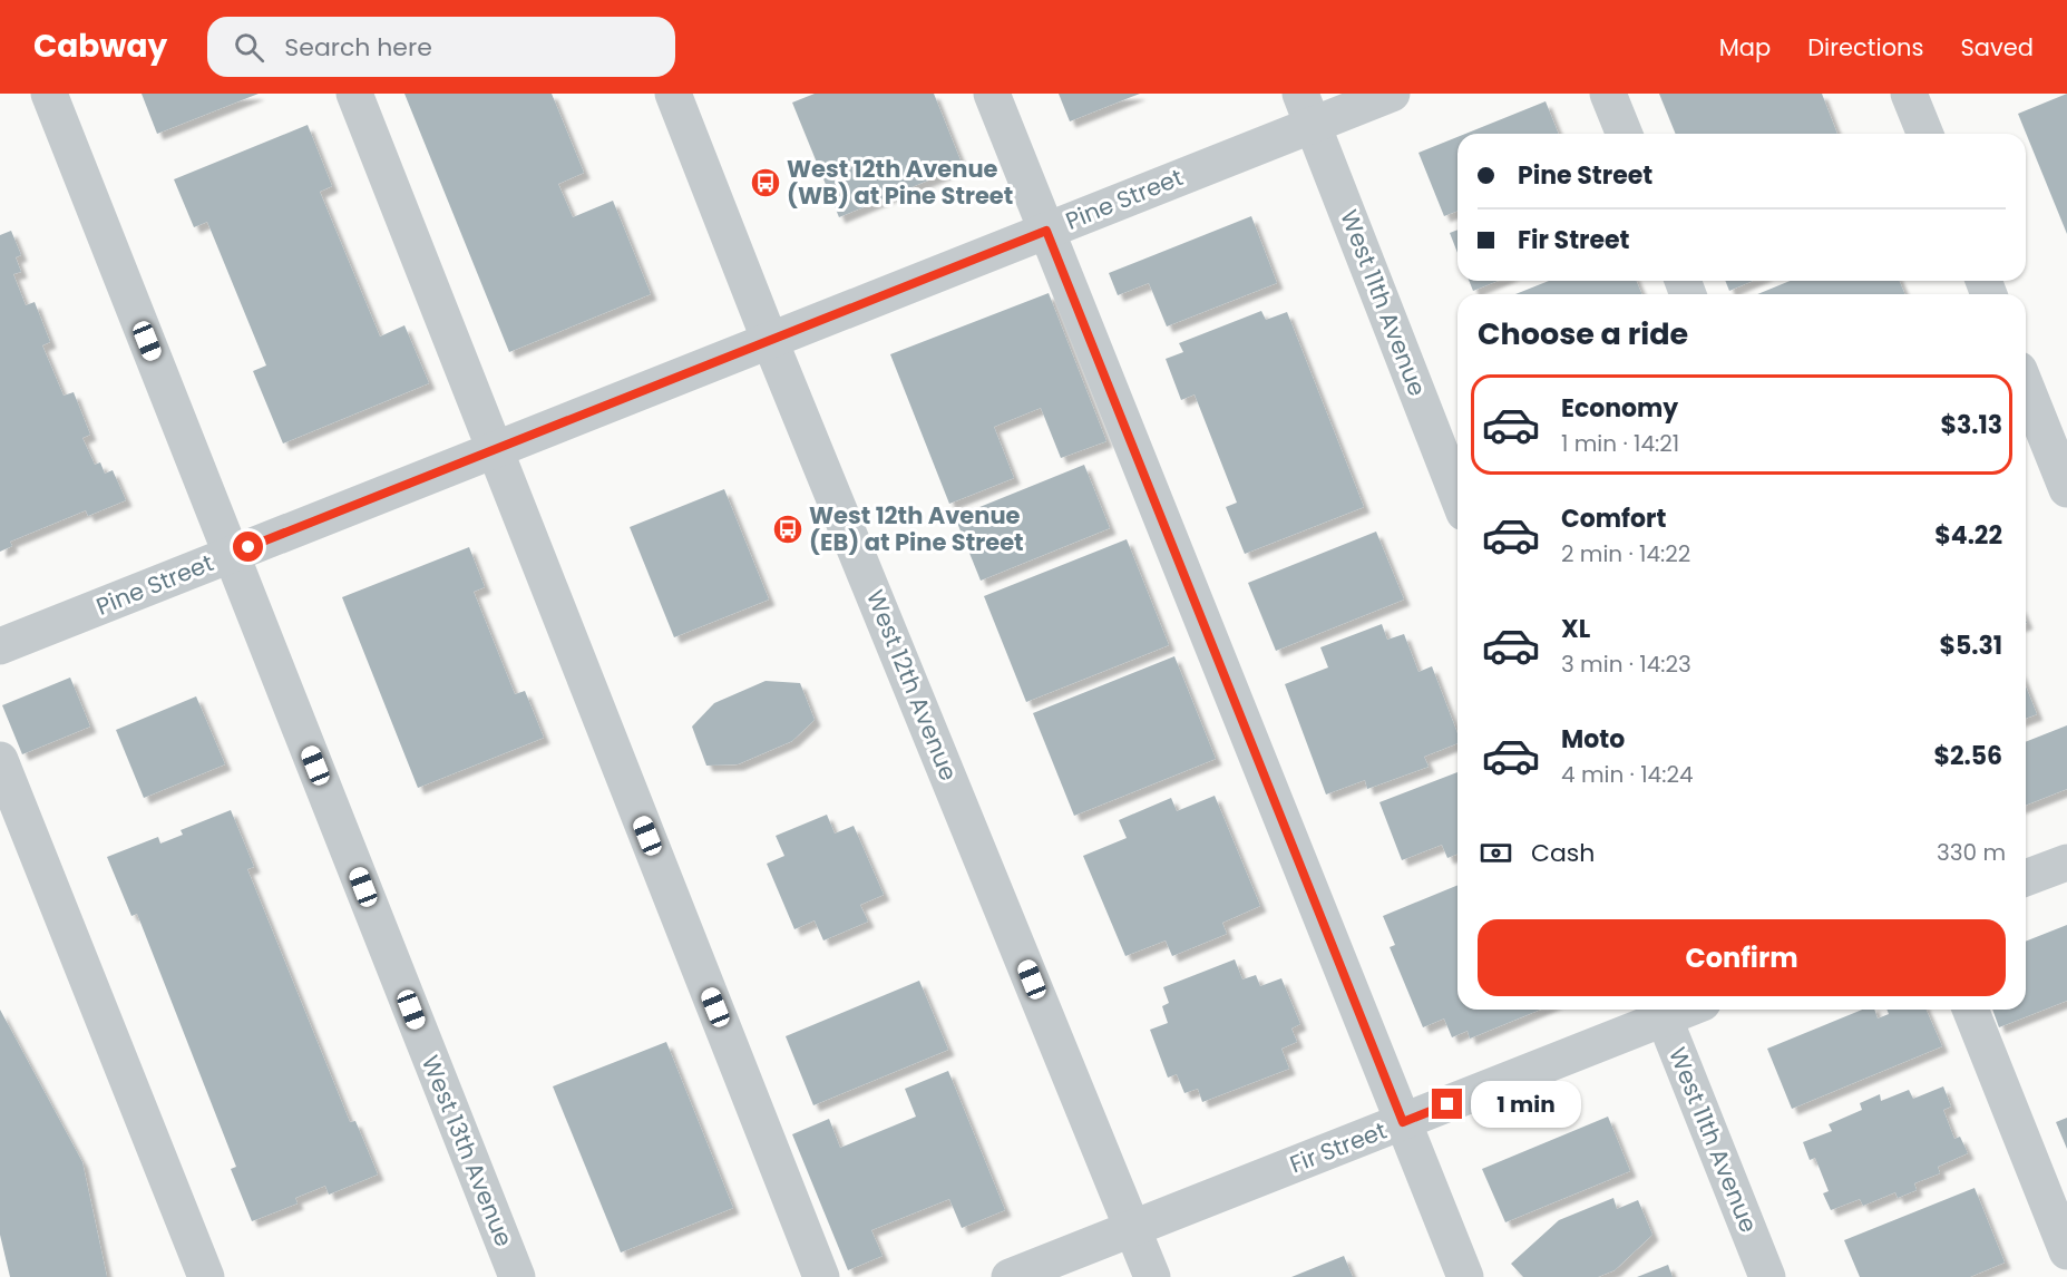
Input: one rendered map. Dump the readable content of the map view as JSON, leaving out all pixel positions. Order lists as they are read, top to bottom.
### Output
{
  "streets": {
    "street": [
      "Pine Street",
      "West 11th Avenue",
      "West 12th Avenue",
      "Fir Street",
      "West 13th Avenue"
    ]
  },
  "crossings": [
    ["Pine Street", "West 11th Avenue"],
    ["Pine Street", "West 12th Avenue"],
    ["Pine Street", "West 13th Avenue"],
    ["West 11th Avenue", "Fir Street"],
    ["West 12th Avenue", "Fir Street"]
  ],
  "places": {
    "bus stop": ["West 12th Avenue (WB) at Pine Street", "West 12th Avenue (EB) at Pine Street"]
  },
  "page": {
    "header": "Cabway",
    "search": "Search here",
    "nav": ["Map", "Directions", "Saved"],
    "banner": ["Pine Street", "Fir Street"],
    "heading": "Choose a ride",
    "list": [
      {
        "name": "Economy",
        "note": "1 min · 14:21",
        "value": "$3.13"
      },
      {
        "name": "Comfort",
        "note": "2 min · 14:22",
        "value": "$4.22"
      },
      {
        "name": "XL",
        "note": "3 min · 14:23",
        "value": "$5.31"
      },
      {
        "name": "Moto",
        "note": "4 min · 14:24",
        "value": "$2.56"
      }
    ],
    "pay": ["Cash", "330 m"],
    "buttons": "Confirm",
    "bubble": "1 min"
  }
}
